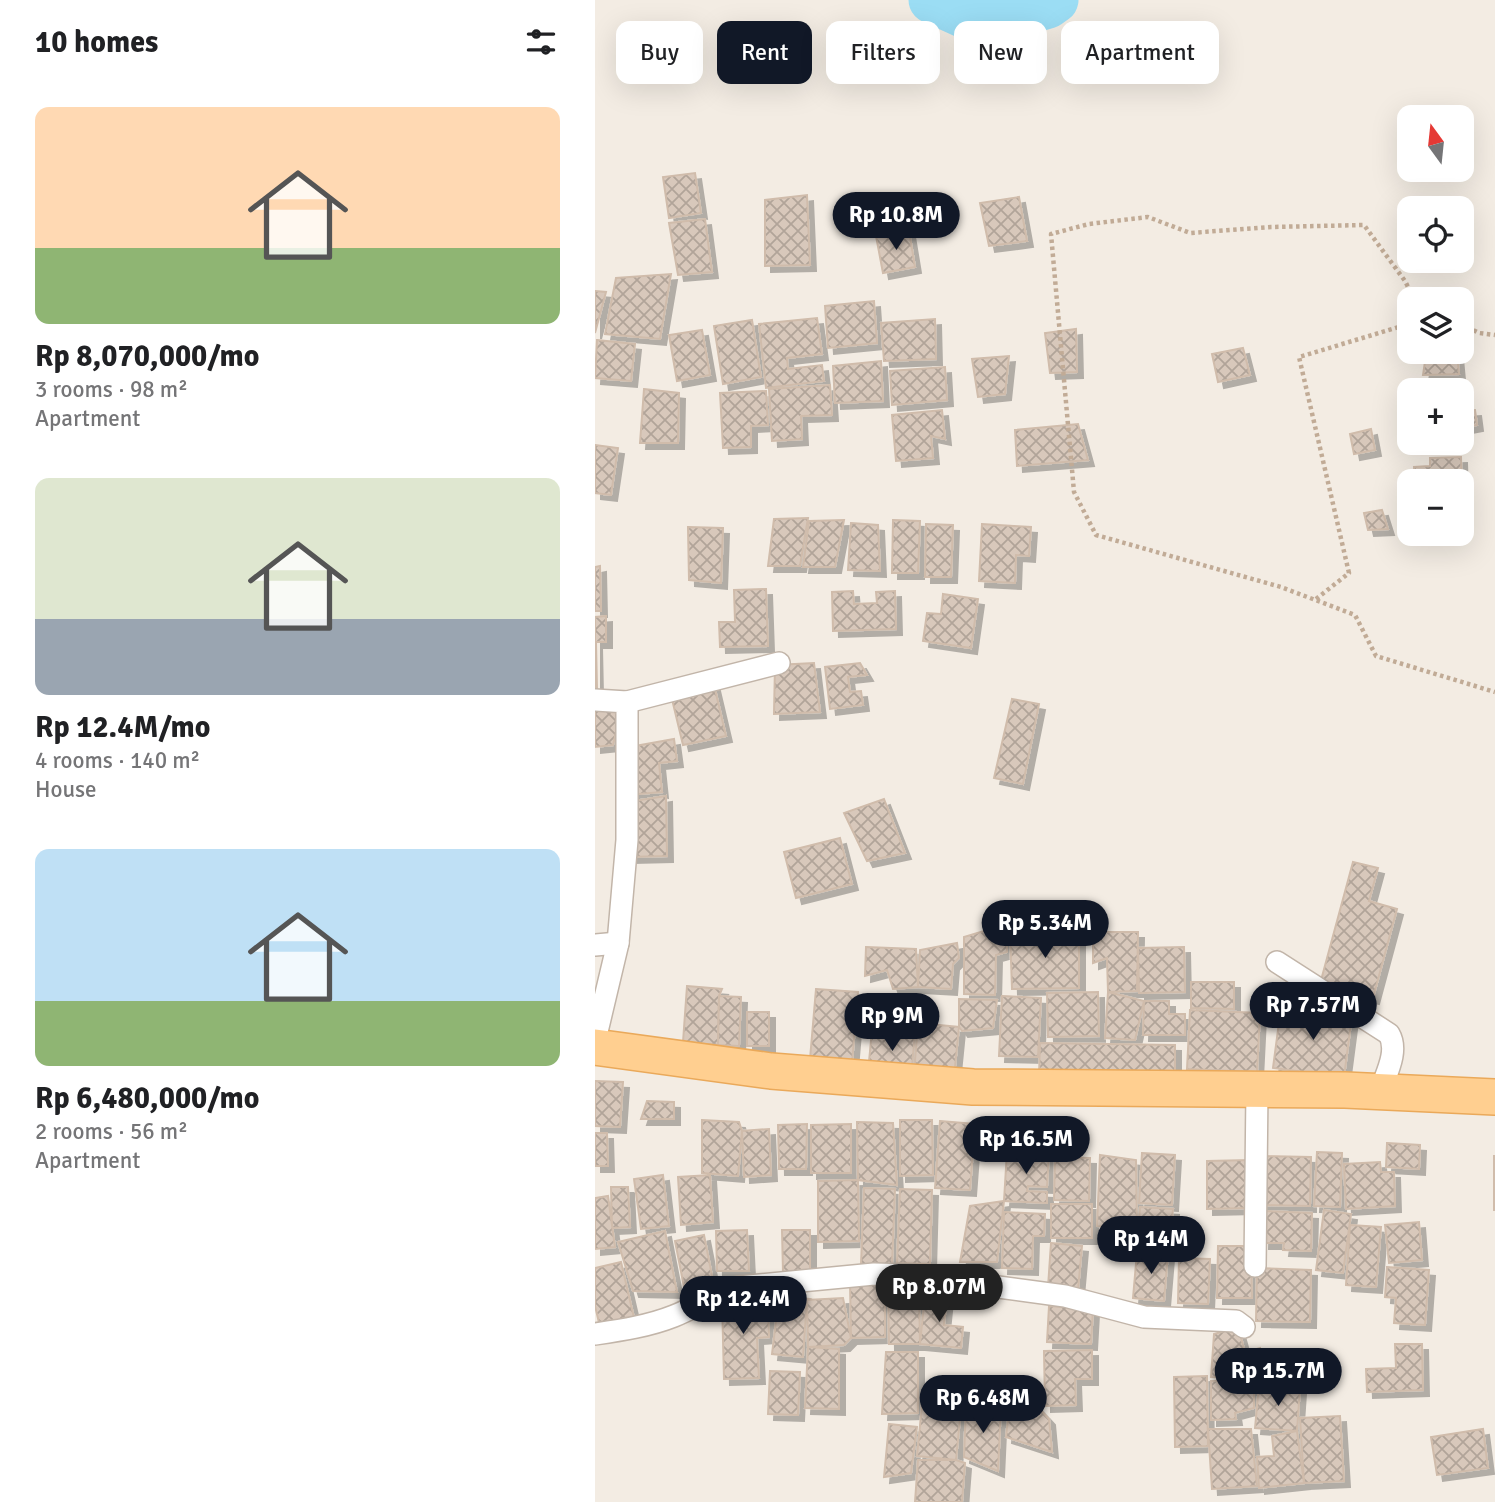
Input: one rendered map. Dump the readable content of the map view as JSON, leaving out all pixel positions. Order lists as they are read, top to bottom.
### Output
{
  "north": "top",
  "page": {
    "heading": "10 homes",
    "chip": [
      "Buy",
      "Rent",
      "Filters",
      "New",
      "Apartment"
    ],
    "list": [
      {
        "name": "Rp 8,070,000/mo",
        "note": "3 rooms · 98 m² · Apartment"
      },
      {
        "name": "Rp 12.4M/mo",
        "note": "4 rooms · 140 m² · House"
      },
      {
        "name": "Rp 6,480,000/mo",
        "note": "2 rooms · 56 m² · Apartment"
      }
    ],
    "map_buttons": ["+", "−"],
    "price": [
      "Rp 10.8M",
      "Rp 5.34M",
      "Rp 7.57M",
      "Rp 9M",
      "Rp 16.5M",
      "Rp 14M",
      "Rp 8.07M",
      "Rp 12.4M",
      "Rp 15.7M",
      "Rp 6.48M"
    ]
  }
}
